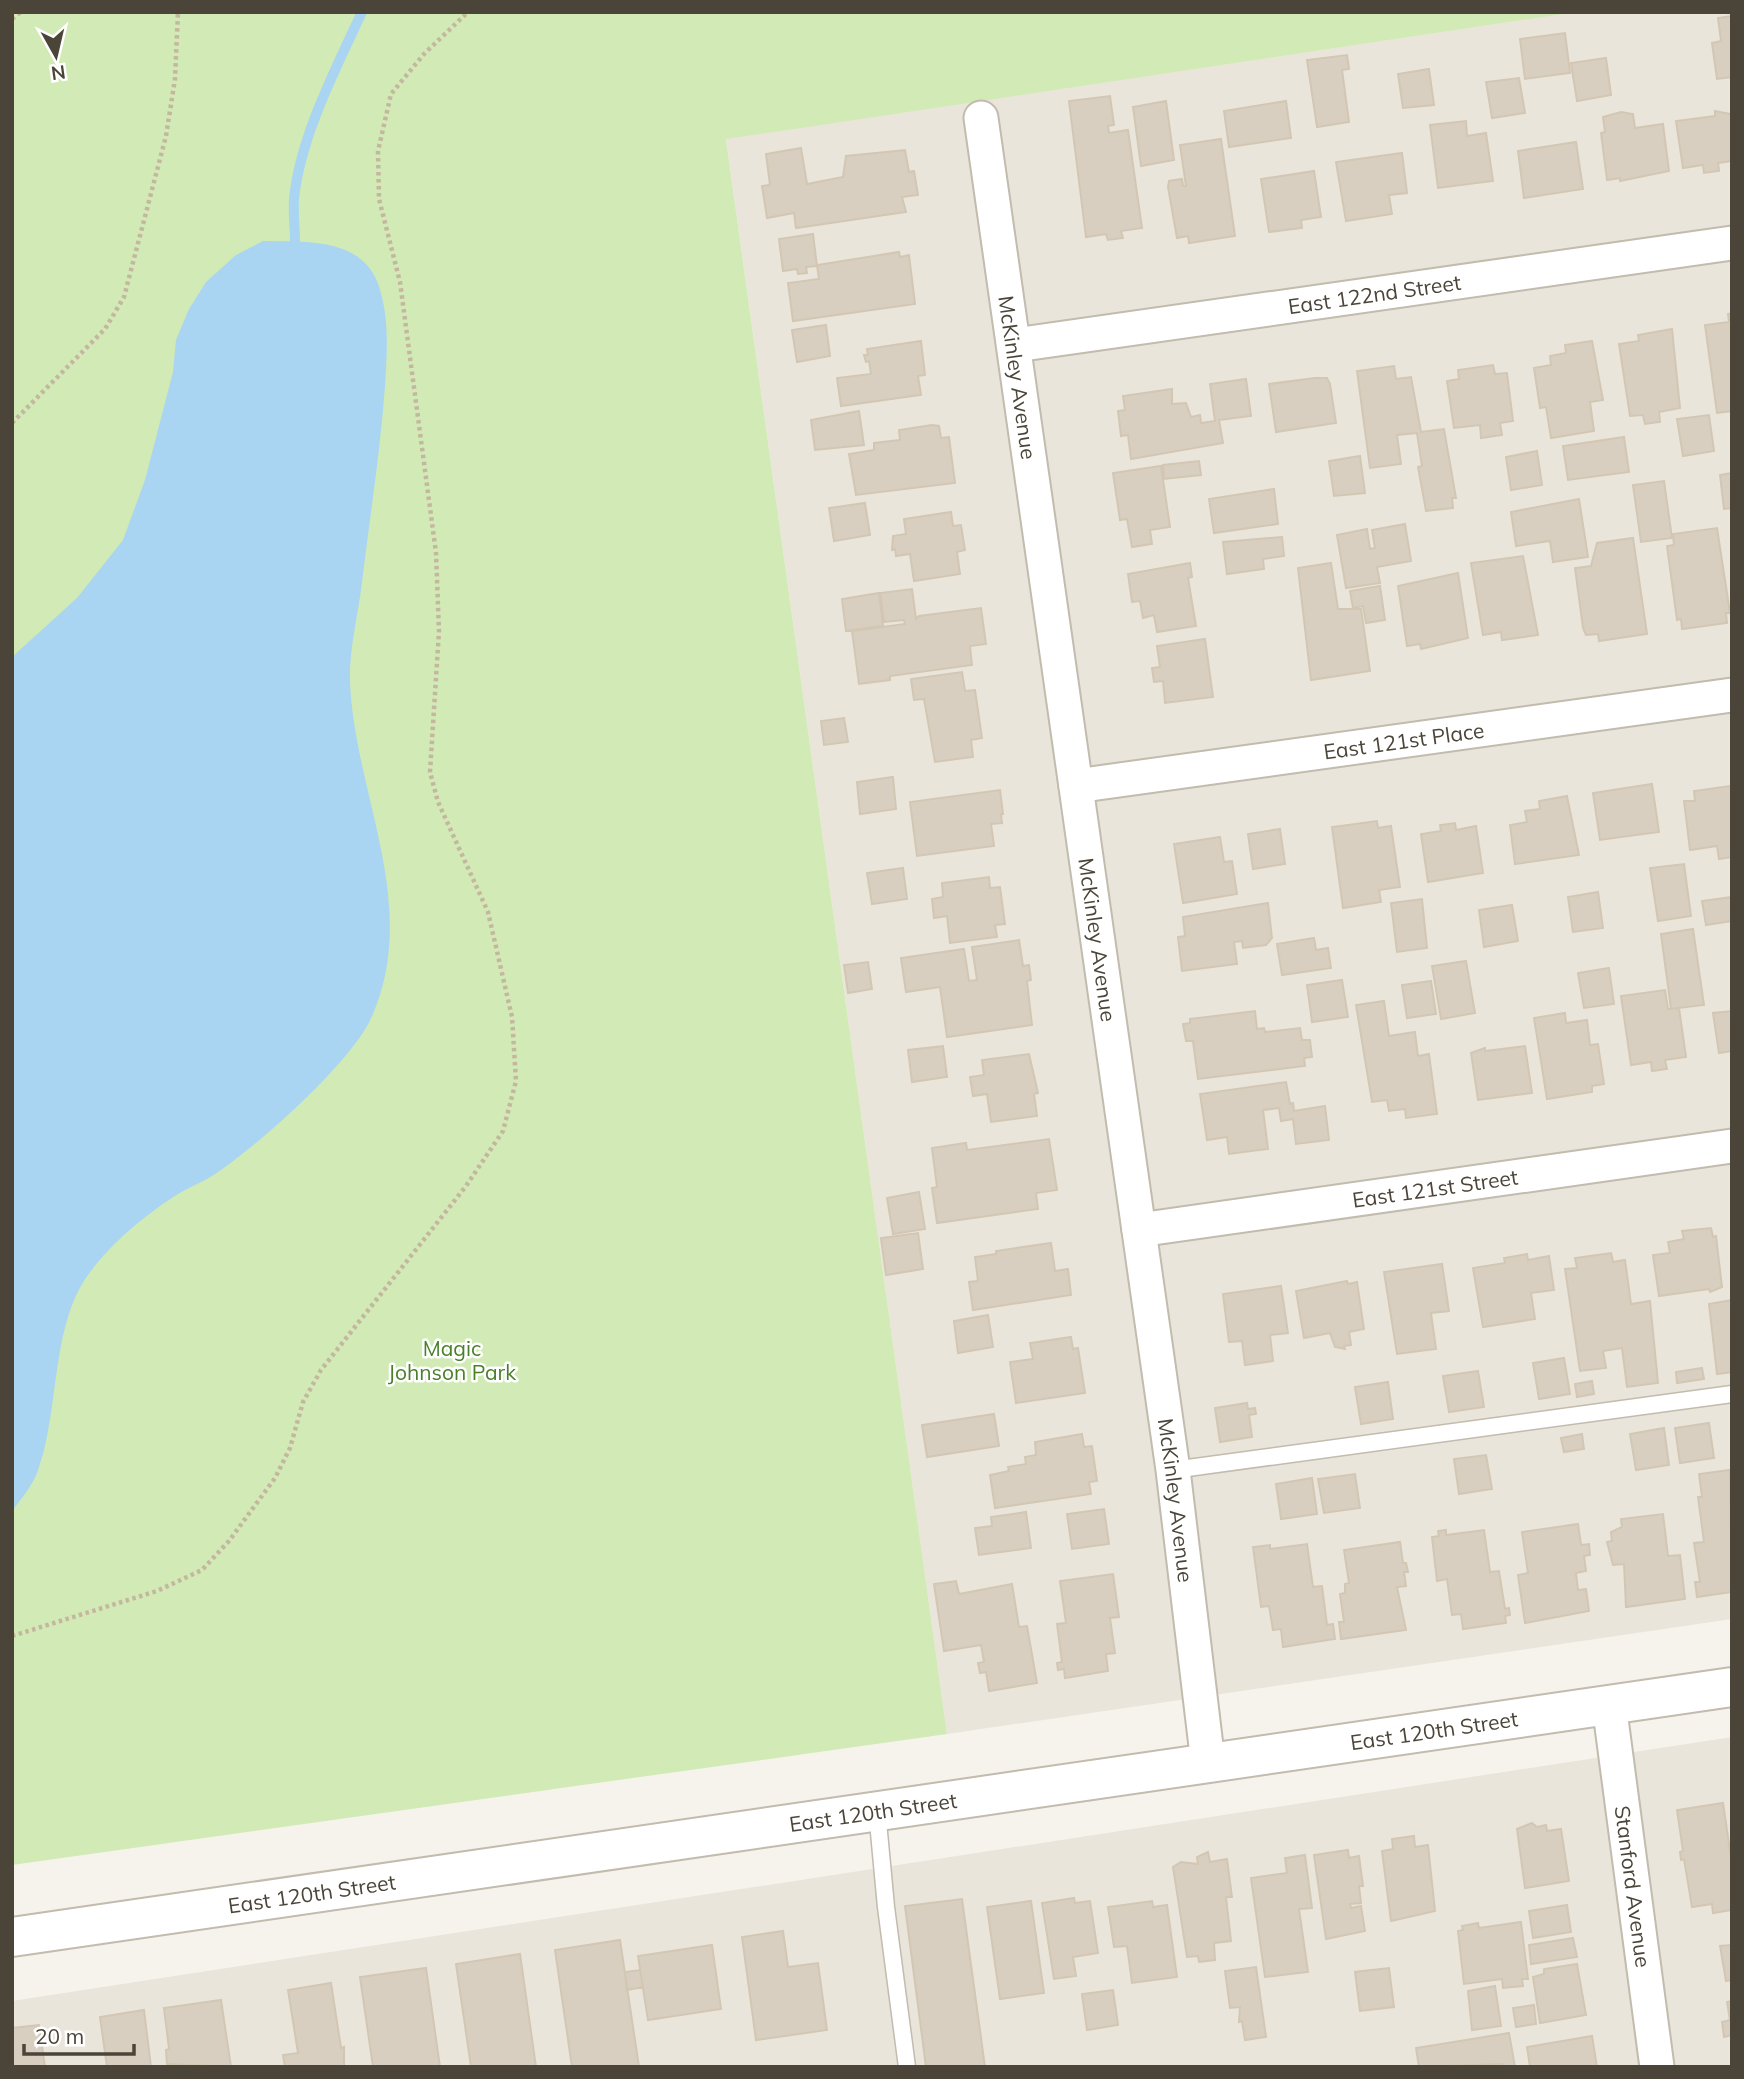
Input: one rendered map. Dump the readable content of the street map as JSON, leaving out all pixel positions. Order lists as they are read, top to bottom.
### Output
{
  "streets": {
    "street": [
      "East 122nd Street",
      "McKinley Avenue",
      "East 121st Place",
      "East 121st Street",
      "East 120th Street",
      "Stanford Avenue"
    ]
  },
  "crossings": [
    ["East 122nd Street", "McKinley Avenue"],
    ["McKinley Avenue", "East 121st Place"],
    ["McKinley Avenue", "East 121st Street"],
    ["McKinley Avenue", "East 120th Street"],
    ["East 120th Street", "Stanford Avenue"]
  ],
  "parks": ["Magic Johnson Park"],
  "scale_bar": "20 m",
  "north": "bottom"
}
